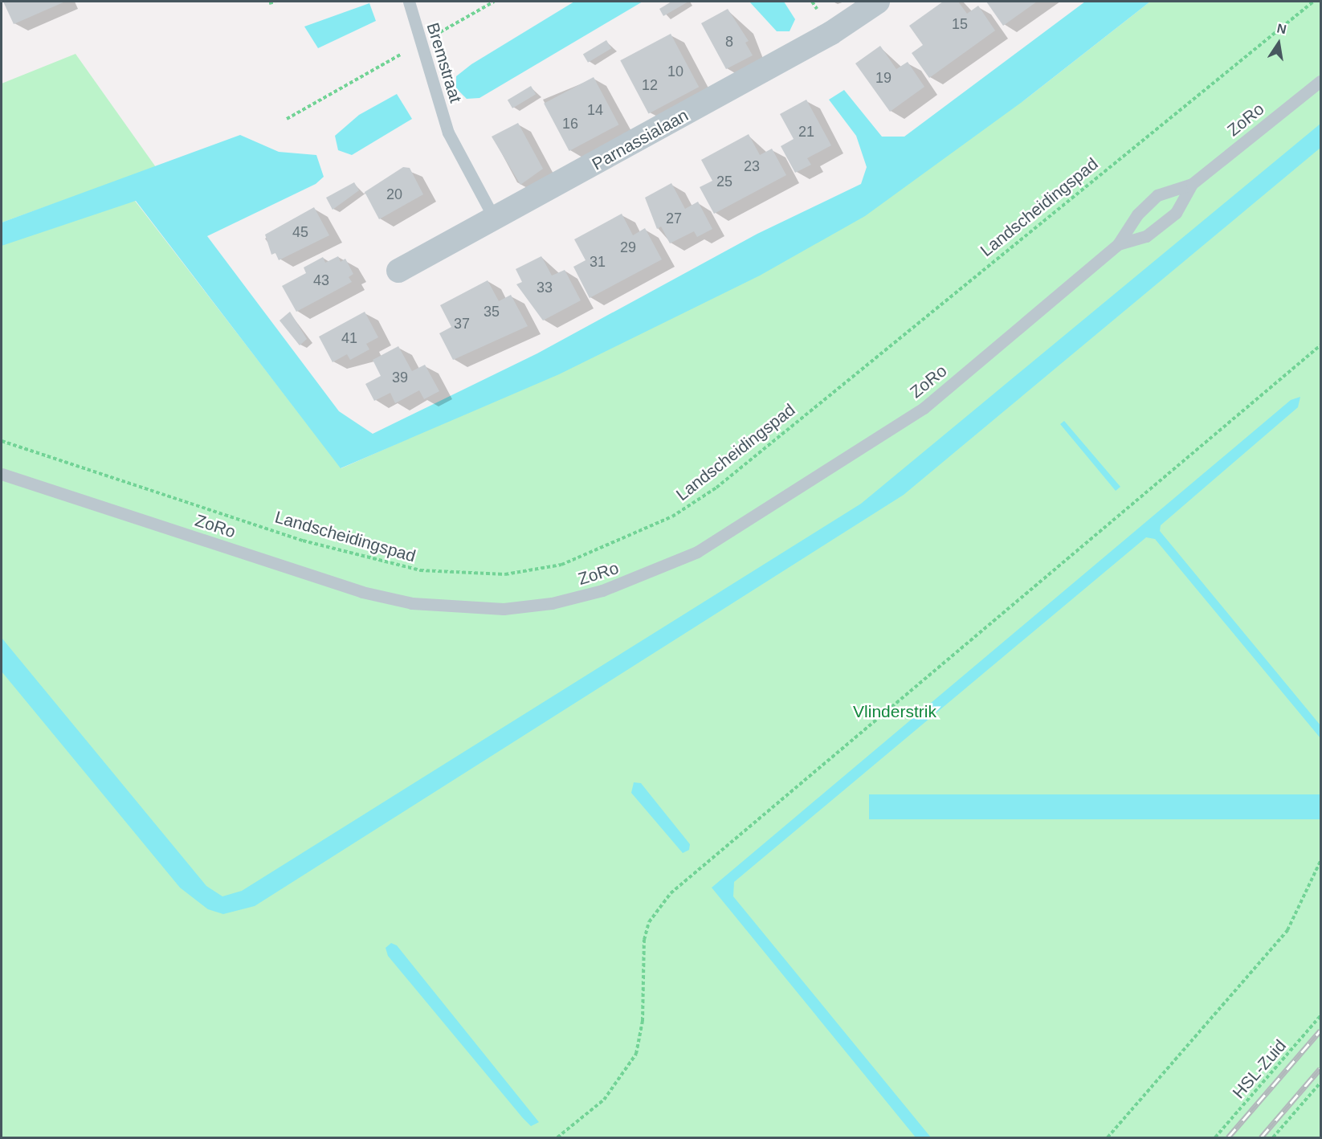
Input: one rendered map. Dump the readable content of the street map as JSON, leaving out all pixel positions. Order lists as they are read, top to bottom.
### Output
{
  "streets": {
    "street": ["Parnassialaan"],
    "lane": ["Bremstraat", "ZoRo"],
    "path": ["Landscheidingspad", "HSL-Zuid"]
  },
  "crossings": [
    ["Bremstraat", "Parnassialaan"]
  ],
  "parks": ["Vlinderstrik"],
  "house_numbers": [
    "15",
    "8",
    "10",
    "19",
    "12",
    "14",
    "16",
    "21",
    "23",
    "25",
    "20",
    "27",
    "45",
    "29",
    "31",
    "43",
    "33",
    "35",
    "37",
    "41",
    "39"
  ],
  "north": "top"
}
